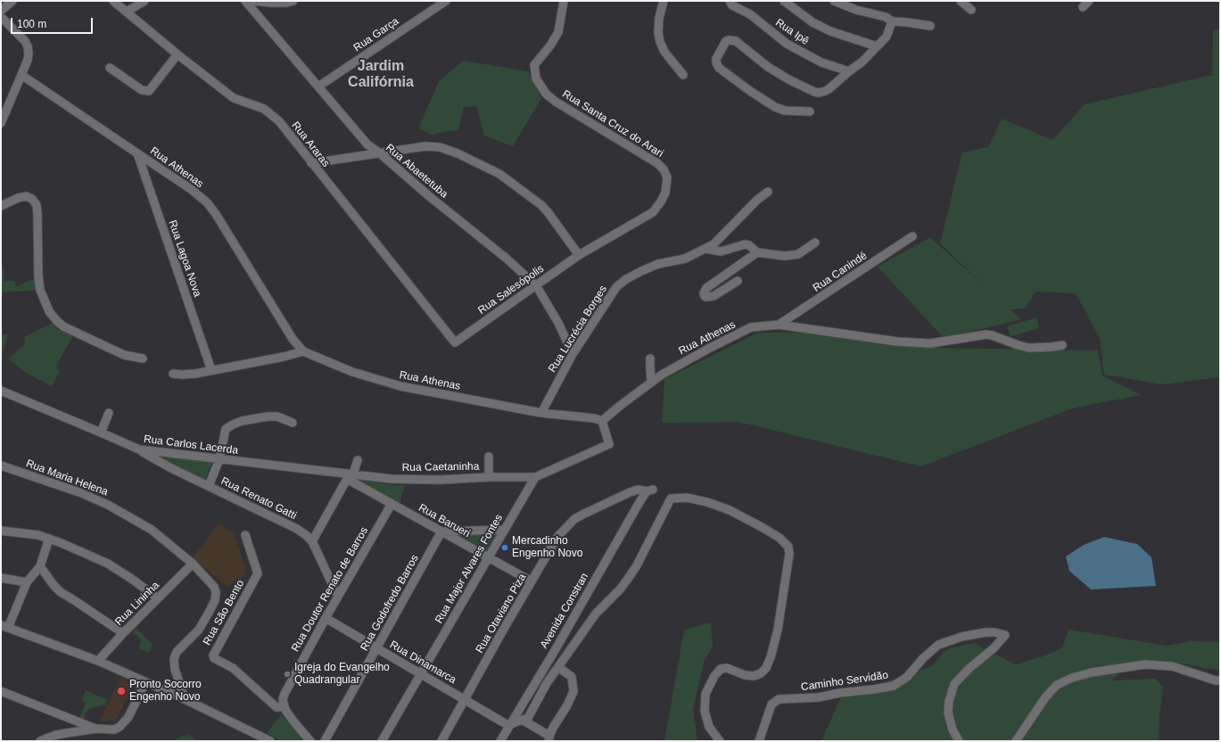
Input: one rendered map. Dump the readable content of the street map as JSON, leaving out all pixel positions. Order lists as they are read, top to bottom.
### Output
{
  "streets": {
    "street": [
      "Rua Ipê",
      "Rua Garça",
      "Rua Santa Cruz do Arari",
      "Rua Araras",
      "Rua Athenas",
      "Rua Abaetetuba",
      "Rua Lagoa Nova",
      "Rua Canindé",
      "Rua Salesópolis",
      "Rua Lucrécia Borges",
      "Rua Carlos Lacerda",
      "Rua Caetaninha",
      "Rua Maria Helena",
      "Rua Renato Gatti",
      "Rua Barueri",
      "Rua Major Alvares Fontes",
      "Rua Doutor Renato de Barros",
      "Rua Godofredo Barros",
      "Rua Lininha",
      "Avenida Constran",
      "Rua São Bento",
      "Rua Otaviano Piza",
      "Rua Dinamarca",
      "Caminho Servidão"
    ]
  },
  "crossings": [
    ["Rua Garça", "Rua Abaetetuba"],
    ["Rua Santa Cruz do Arari", "Rua Salesópolis"],
    ["Rua Araras", "Rua Salesópolis"],
    ["Rua Athenas", "Rua Lagoa Nova"],
    ["Rua Athenas", "Rua Canindé"],
    ["Rua Athenas", "Rua Lucrécia Borges"],
    ["Rua Abaetetuba", "Rua Salesópolis"],
    ["Rua Abaetetuba", "Rua Lucrécia Borges"],
    ["Rua Carlos Lacerda", "Rua Caetaninha"],
    ["Rua Carlos Lacerda", "Rua Renato Gatti"],
    ["Rua Carlos Lacerda", "Rua Barueri"],
    ["Rua Caetaninha", "Rua Barueri"],
    ["Rua Caetaninha", "Rua Major Alvares Fontes"],
    ["Rua Maria Helena", "Rua Lininha"],
    ["Rua Renato Gatti", "Rua Doutor Renato de Barros"],
    ["Rua Barueri", "Rua Major Alvares Fontes"],
    ["Rua Barueri", "Rua Doutor Renato de Barros"],
    ["Rua Barueri", "Rua Godofredo Barros"],
    ["Rua Barueri", "Rua Otaviano Piza"],
    ["Rua Major Alvares Fontes", "Rua Dinamarca"],
    ["Rua Doutor Renato de Barros", "Rua São Bento"],
    ["Rua Doutor Renato de Barros", "Rua Dinamarca"],
    ["Rua Godofredo Barros", "Rua Dinamarca"],
    ["Avenida Constran", "Rua Otaviano Piza"],
    ["Avenida Constran", "Rua Dinamarca"],
    ["Rua Otaviano Piza", "Rua Dinamarca"]
  ],
  "districts": ["Jardim Califórnia"],
  "places": ["Mercadinho Engenho Novo", "Igreja do Evangelho Quadrangular", "Pronto Socorro Engenho Novo"],
  "scale_bar": "100 m"
}
